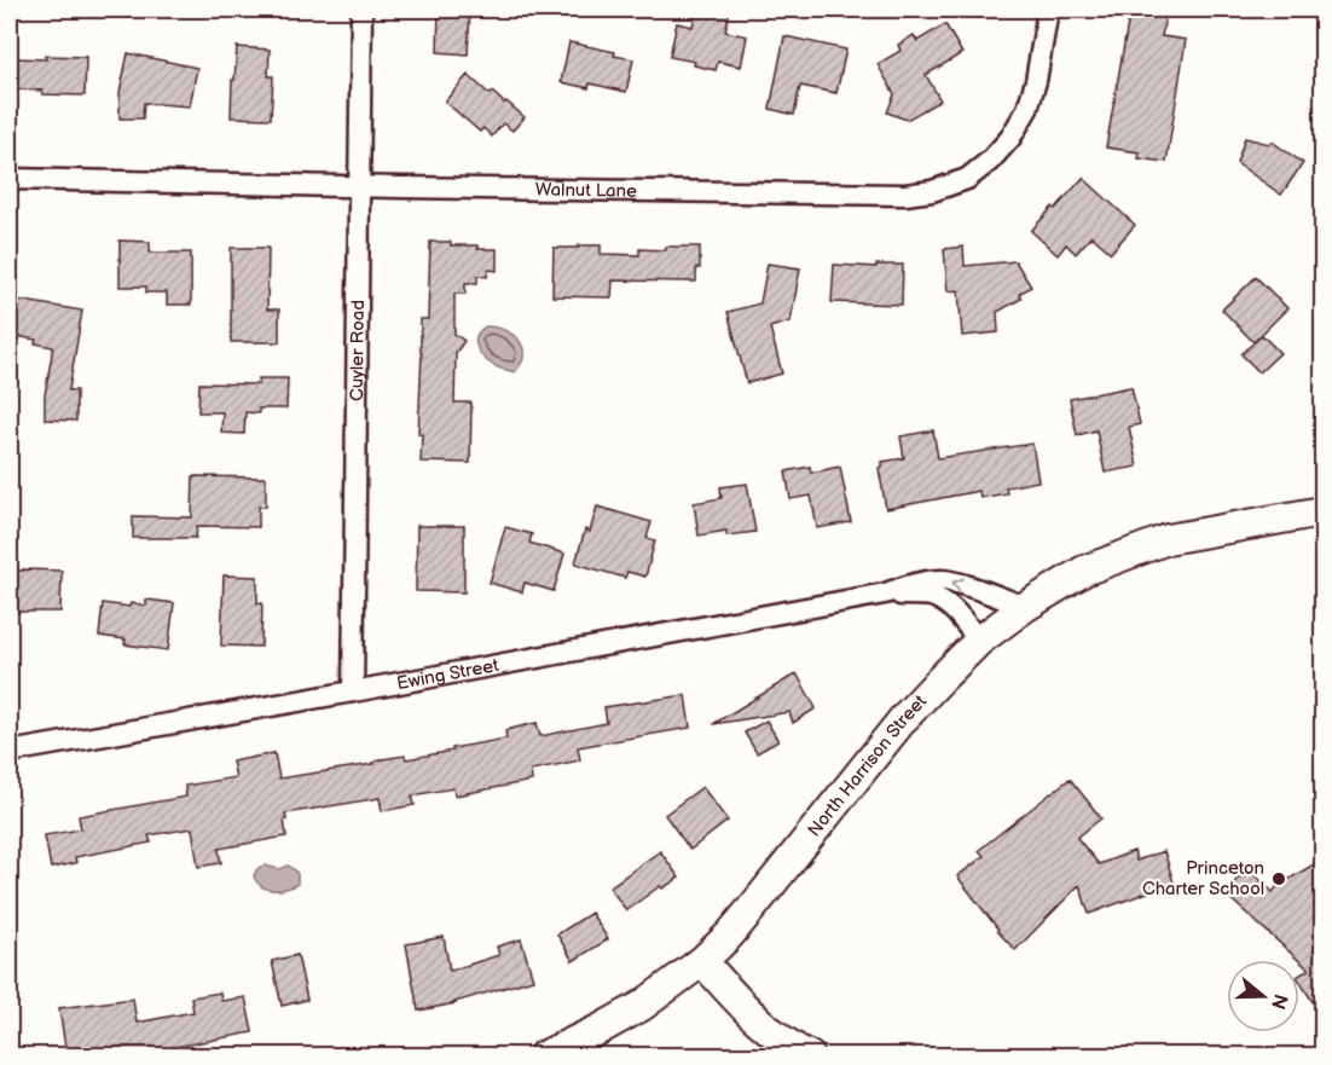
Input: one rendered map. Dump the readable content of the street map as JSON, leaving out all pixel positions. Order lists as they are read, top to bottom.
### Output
{
  "streets": {
    "street": [
      "Walnut Lane",
      "Cuyler Road",
      "Ewing Street",
      "North Harrison Street"
    ]
  },
  "crossings": [
    ["Walnut Lane", "Cuyler Road"],
    ["Cuyler Road", "Ewing Street"],
    ["Ewing Street", "North Harrison Street"]
  ],
  "places": ["Princeton Charter School"],
  "north": "right"
}
